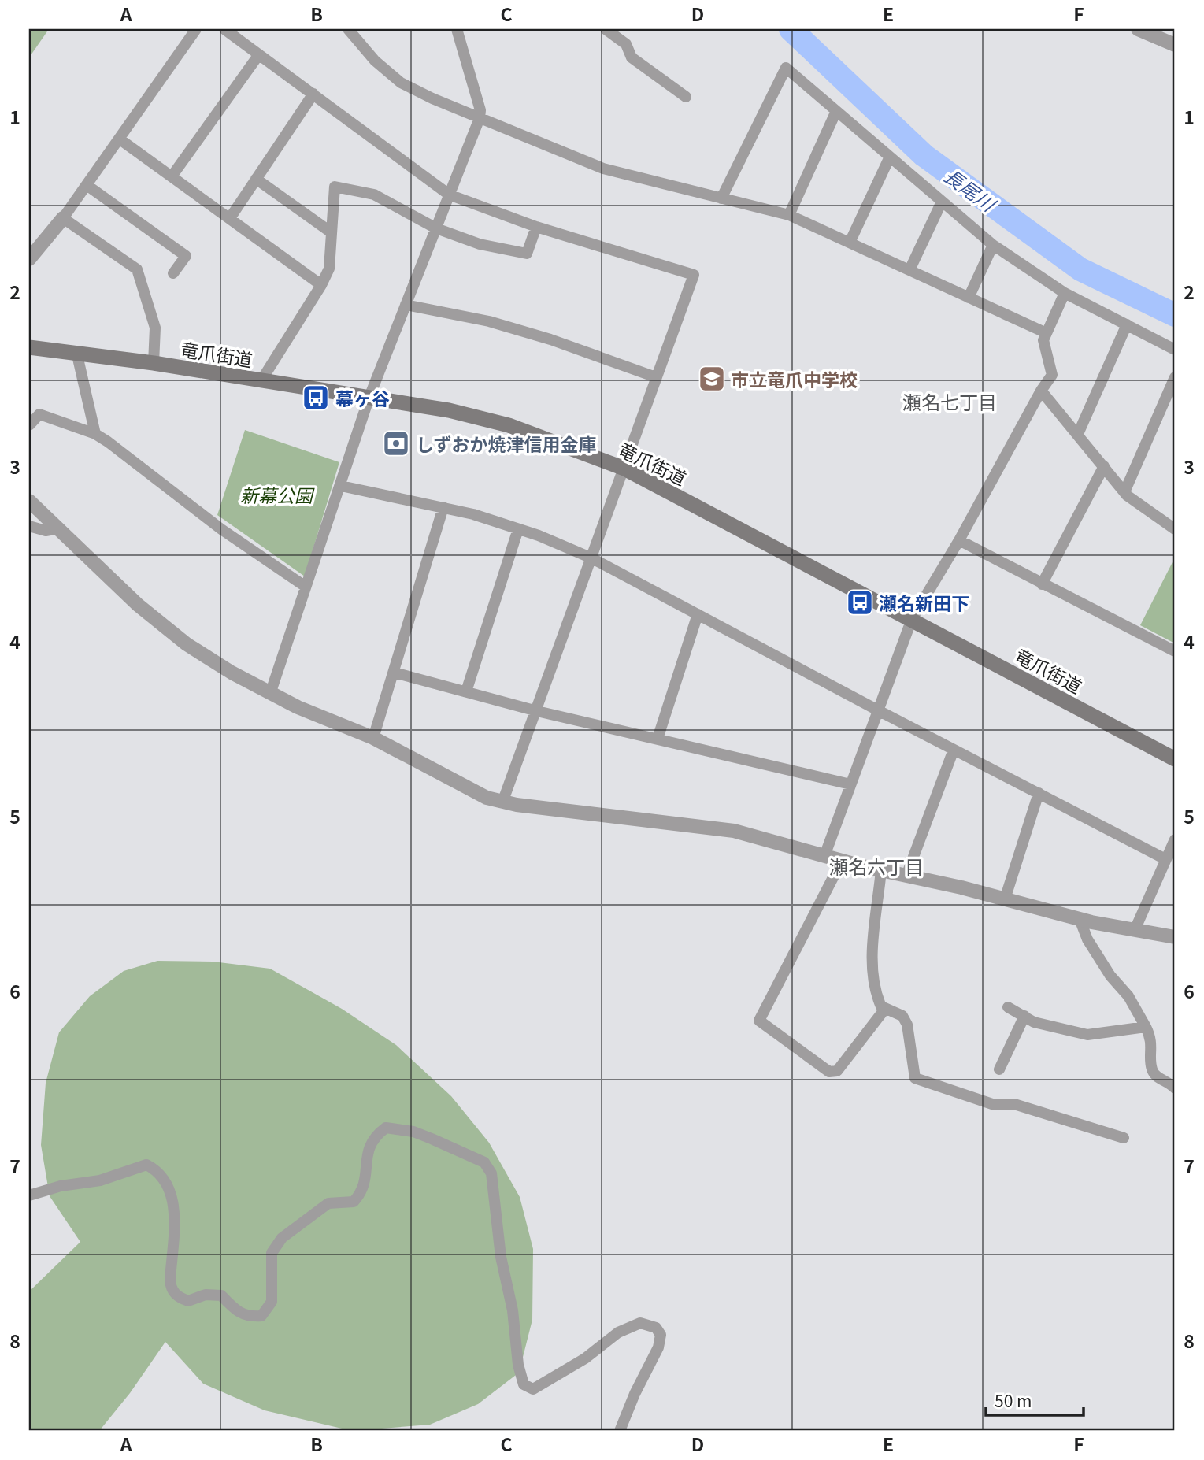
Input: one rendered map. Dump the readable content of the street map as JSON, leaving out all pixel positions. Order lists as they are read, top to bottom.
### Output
{
  "streets": {
    "main road": ["竜爪街道"]
  },
  "districts": ["瀬名七丁目", "瀬名六丁目"],
  "water": ["長尾川"],
  "parks": ["新幕公園"],
  "places": {
    "school or university": ["市立竜爪中学校"],
    "bus stop": ["幕ヶ谷", "瀬名新田下"],
    "bank": ["しずおか焼津信用金庫"]
  },
  "scale_bar": "50 m",
  "grid": {
    "columns": [
      "A",
      "B",
      "C",
      "D",
      "E",
      "F"
    ],
    "rows": [
      "1",
      "2",
      "3",
      "4",
      "5",
      "6",
      "7",
      "8"
    ]
  }
}
